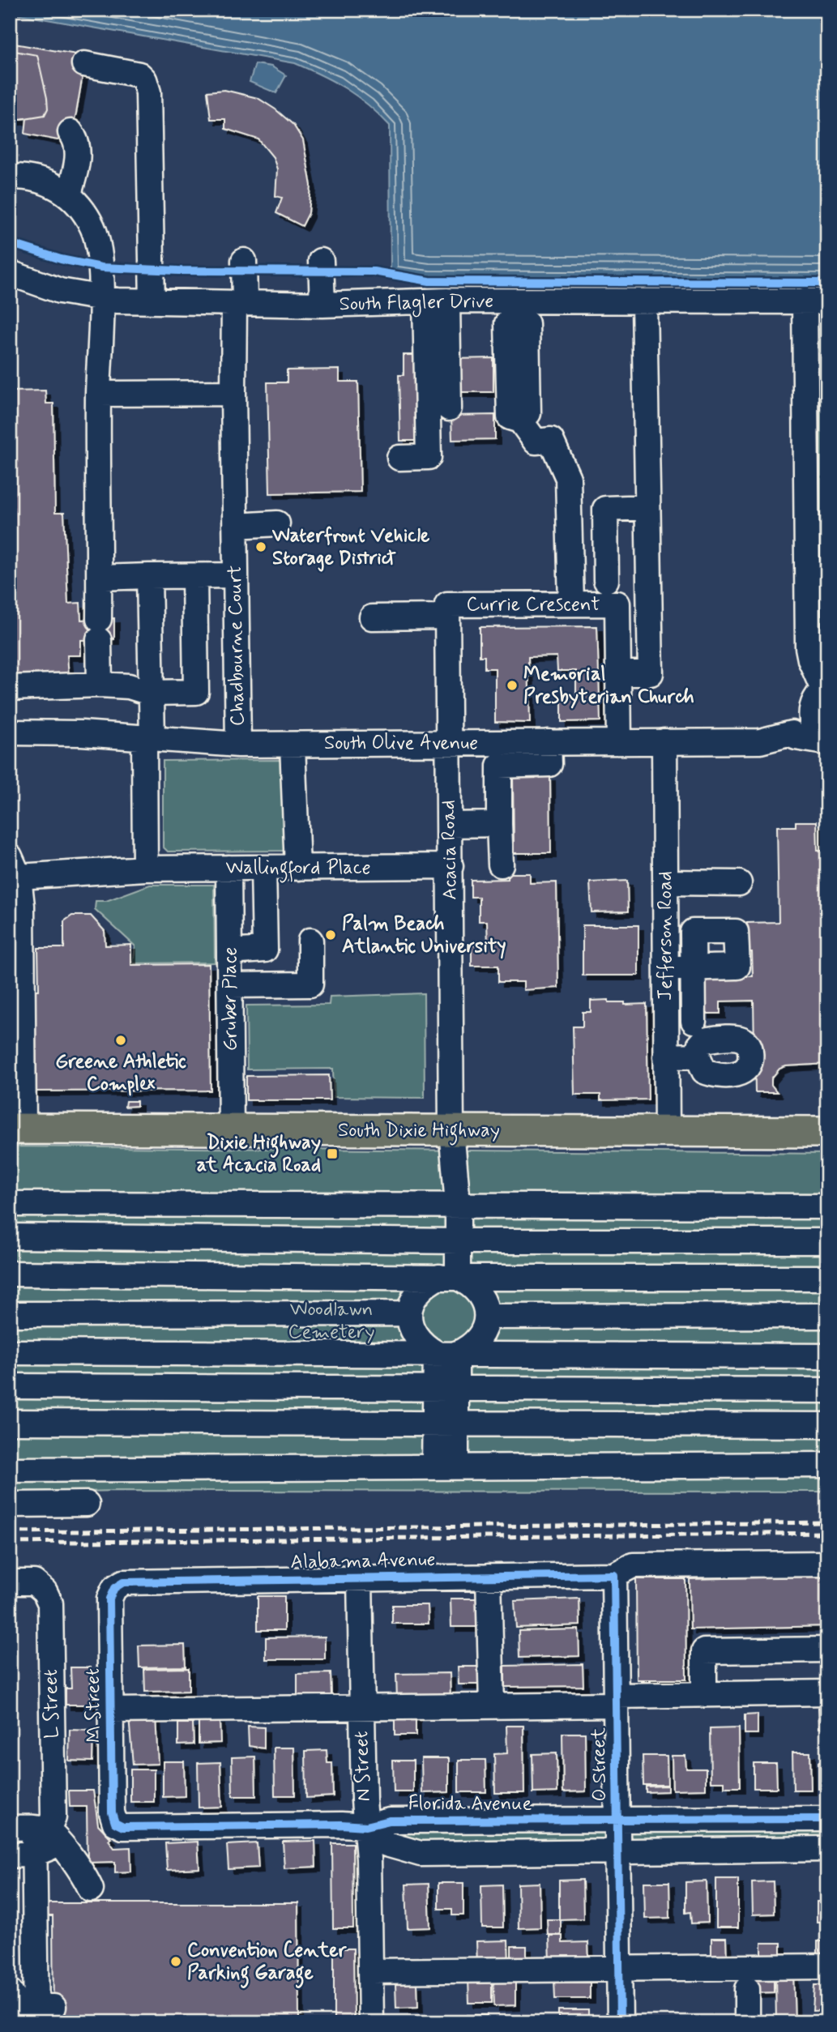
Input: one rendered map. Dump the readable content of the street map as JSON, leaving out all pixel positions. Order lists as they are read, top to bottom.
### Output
{
  "streets": {
    "main road": ["South Dixie Highway"],
    "street": [
      "South Flagler Drive",
      "Currie Crescent",
      "Chadbourne Court",
      "South Olive Avenue",
      "Acacia Road",
      "Wallingford Place",
      "Jefferson Road",
      "Gruber Place",
      "Alabama Avenue",
      "L Street",
      "M Street",
      "O Street",
      "N Street",
      "Florida Avenue"
    ]
  },
  "crossings": [
    ["South Flagler Drive", "Chadbourne Court"],
    ["Currie Crescent", "South Olive Avenue"],
    ["Currie Crescent", "Acacia Road"],
    ["Chadbourne Court", "South Olive Avenue"],
    ["South Olive Avenue", "Acacia Road"],
    ["South Olive Avenue", "Jefferson Road"],
    ["Acacia Road", "Wallingford Place"],
    ["Acacia Road", "South Dixie Highway"],
    ["Wallingford Place", "Gruber Place"],
    ["Jefferson Road", "South Dixie Highway"],
    ["Gruber Place", "South Dixie Highway"],
    ["Alabama Avenue", "M Street"],
    ["Alabama Avenue", "O Street"],
    ["Alabama Avenue", "N Street"],
    ["M Street", "Florida Avenue"],
    ["O Street", "Florida Avenue"],
    ["N Street", "Florida Avenue"]
  ],
  "parks": ["Woodlawn Cemetery"],
  "places": {
    "other": [
      "Waterfront Vehicle Storage District",
      "Memorial Presbyterian Church",
      "Palm Beach Atlantic University",
      "Greene Athletic Complex",
      "Convention Center Parking Garage"
    ],
    "transit": ["Dixie Highway at Acacia Road"]
  }
}
